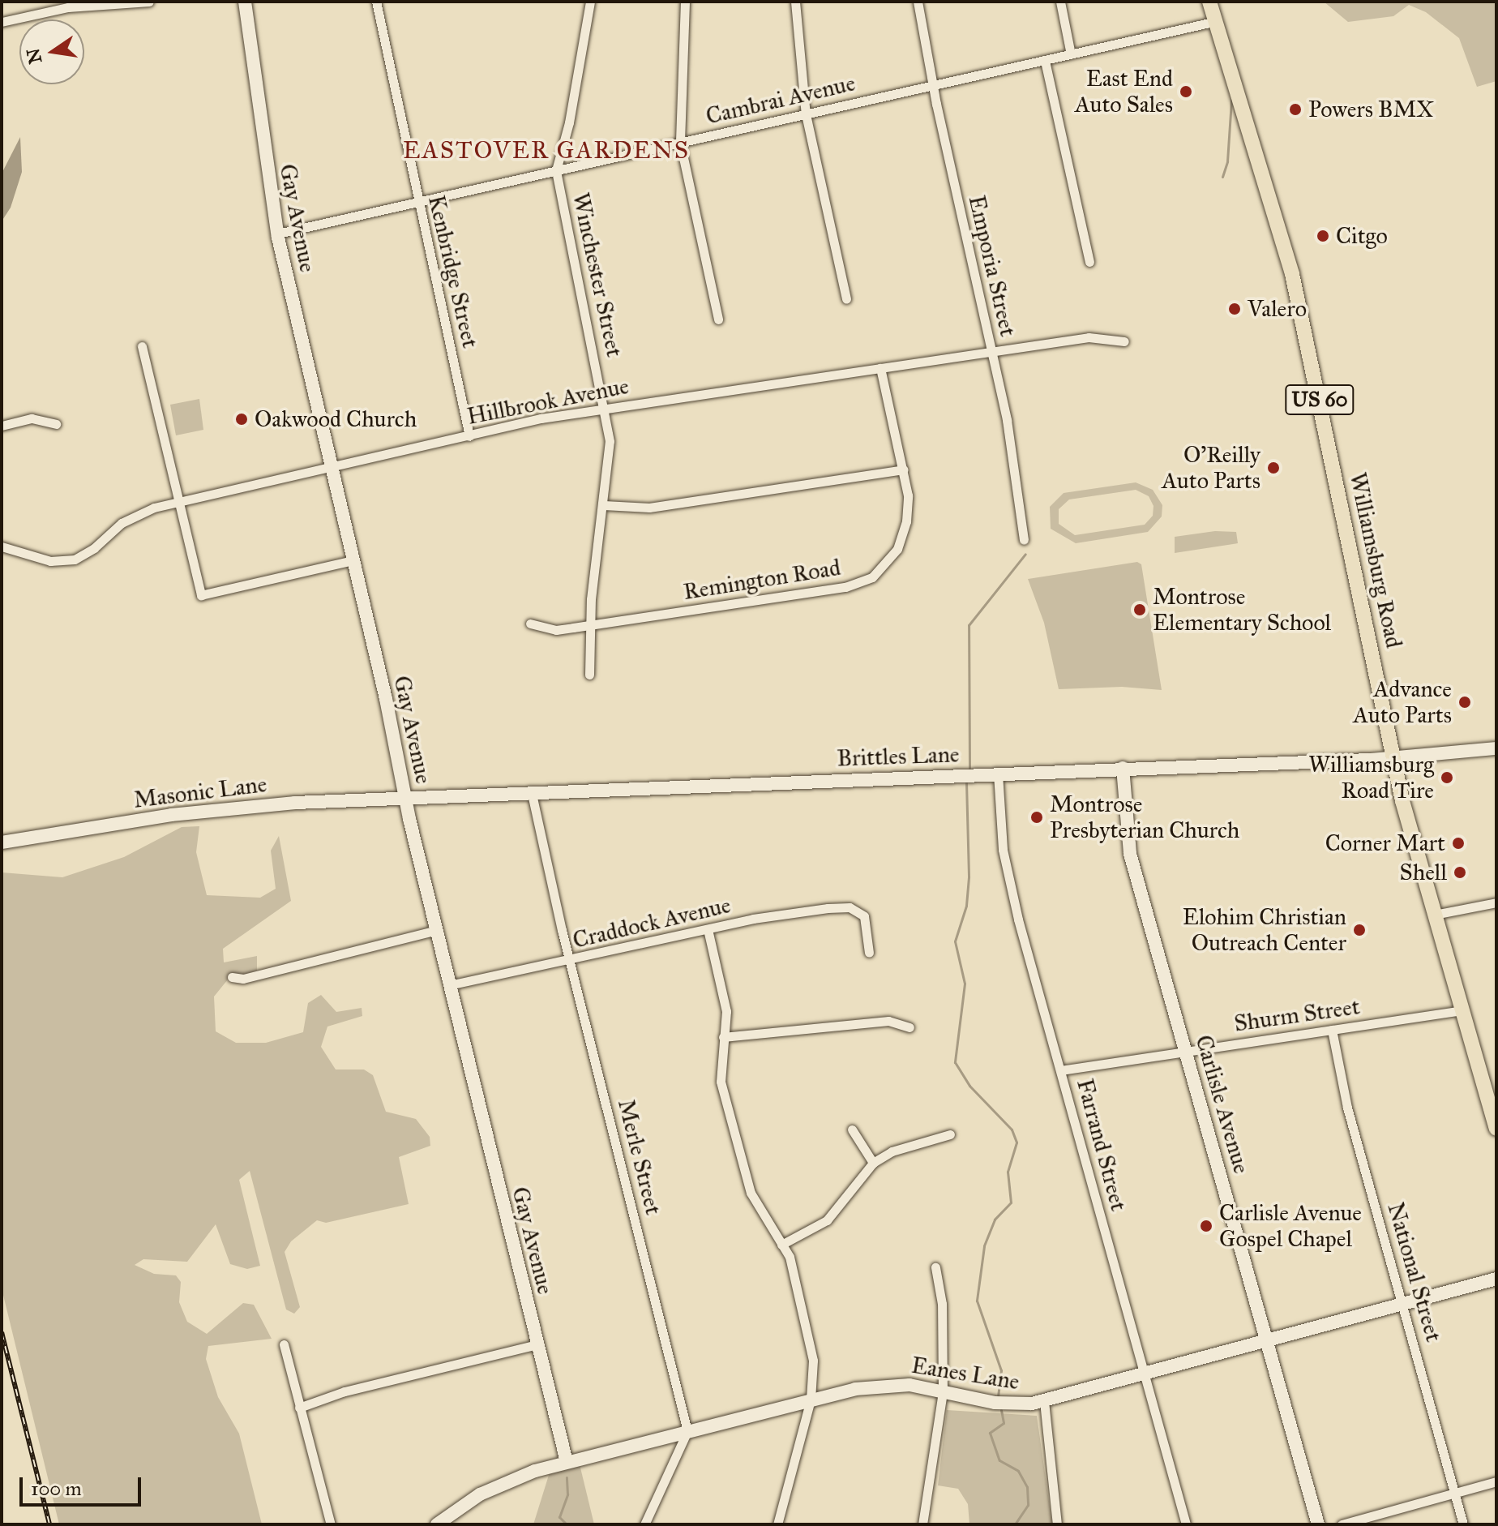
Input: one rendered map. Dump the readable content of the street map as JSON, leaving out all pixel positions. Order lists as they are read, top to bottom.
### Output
{
  "streets": {
    "main road": ["US 60", "Williamsburg Road"],
    "street": [
      "Cambrai Avenue",
      "Gay Avenue",
      "Emporia Street",
      "Kenbridge Street",
      "Winchester Street",
      "Hillbrook Avenue",
      "Remington Road",
      "Brittles Lane",
      "Masonic Lane",
      "Craddock Avenue",
      "Shurm Street",
      "Carlisle Avenue",
      "Farrand Street",
      "Merle Street",
      "National Street",
      "Eanes Lane"
    ]
  },
  "crossings": [
    ["Cambrai Avenue", "Gay Avenue"],
    ["Cambrai Avenue", "Emporia Street"],
    ["Cambrai Avenue", "Kenbridge Street"],
    ["Cambrai Avenue", "Winchester Street"],
    ["Cambrai Avenue", "Williamsburg Road"],
    ["Gay Avenue", "Hillbrook Avenue"],
    ["Gay Avenue", "Brittles Lane"],
    ["Gay Avenue", "Masonic Lane"],
    ["Gay Avenue", "Craddock Avenue"],
    ["Gay Avenue", "Eanes Lane"],
    ["Emporia Street", "Hillbrook Avenue"],
    ["Kenbridge Street", "Hillbrook Avenue"],
    ["Winchester Street", "Hillbrook Avenue"],
    ["Winchester Street", "Remington Road"],
    ["Hillbrook Avenue", "Remington Road"],
    ["Williamsburg Road", "Brittles Lane"],
    ["Williamsburg Road", "Shurm Street"],
    ["Brittles Lane", "Masonic Lane"],
    ["Brittles Lane", "Carlisle Avenue"],
    ["Brittles Lane", "Farrand Street"],
    ["Brittles Lane", "Merle Street"],
    ["Craddock Avenue", "Merle Street"],
    ["Shurm Street", "Carlisle Avenue"],
    ["Shurm Street", "Farrand Street"],
    ["Shurm Street", "National Street"],
    ["Carlisle Avenue", "Eanes Lane"],
    ["Farrand Street", "Eanes Lane"],
    ["Merle Street", "Eanes Lane"],
    ["National Street", "Eanes Lane"]
  ],
  "districts": ["EASTOVER GARDENS"],
  "places": [
    "East End Auto Sales",
    "Powers BMX",
    "Citgo",
    "Valero",
    "Oakwood Church",
    "O'Reilly Auto Parts",
    "Montrose Elementary School",
    "Advance Auto Parts",
    "Williamsburg Road Tire",
    "Montrose Presbyterian Church",
    "Corner Mart",
    "Shell",
    "Elohim Christian Outreach Center",
    "Carlisle Avenue Gospel Chapel"
  ],
  "scale_bar": "100 m",
  "north": "left"
}
